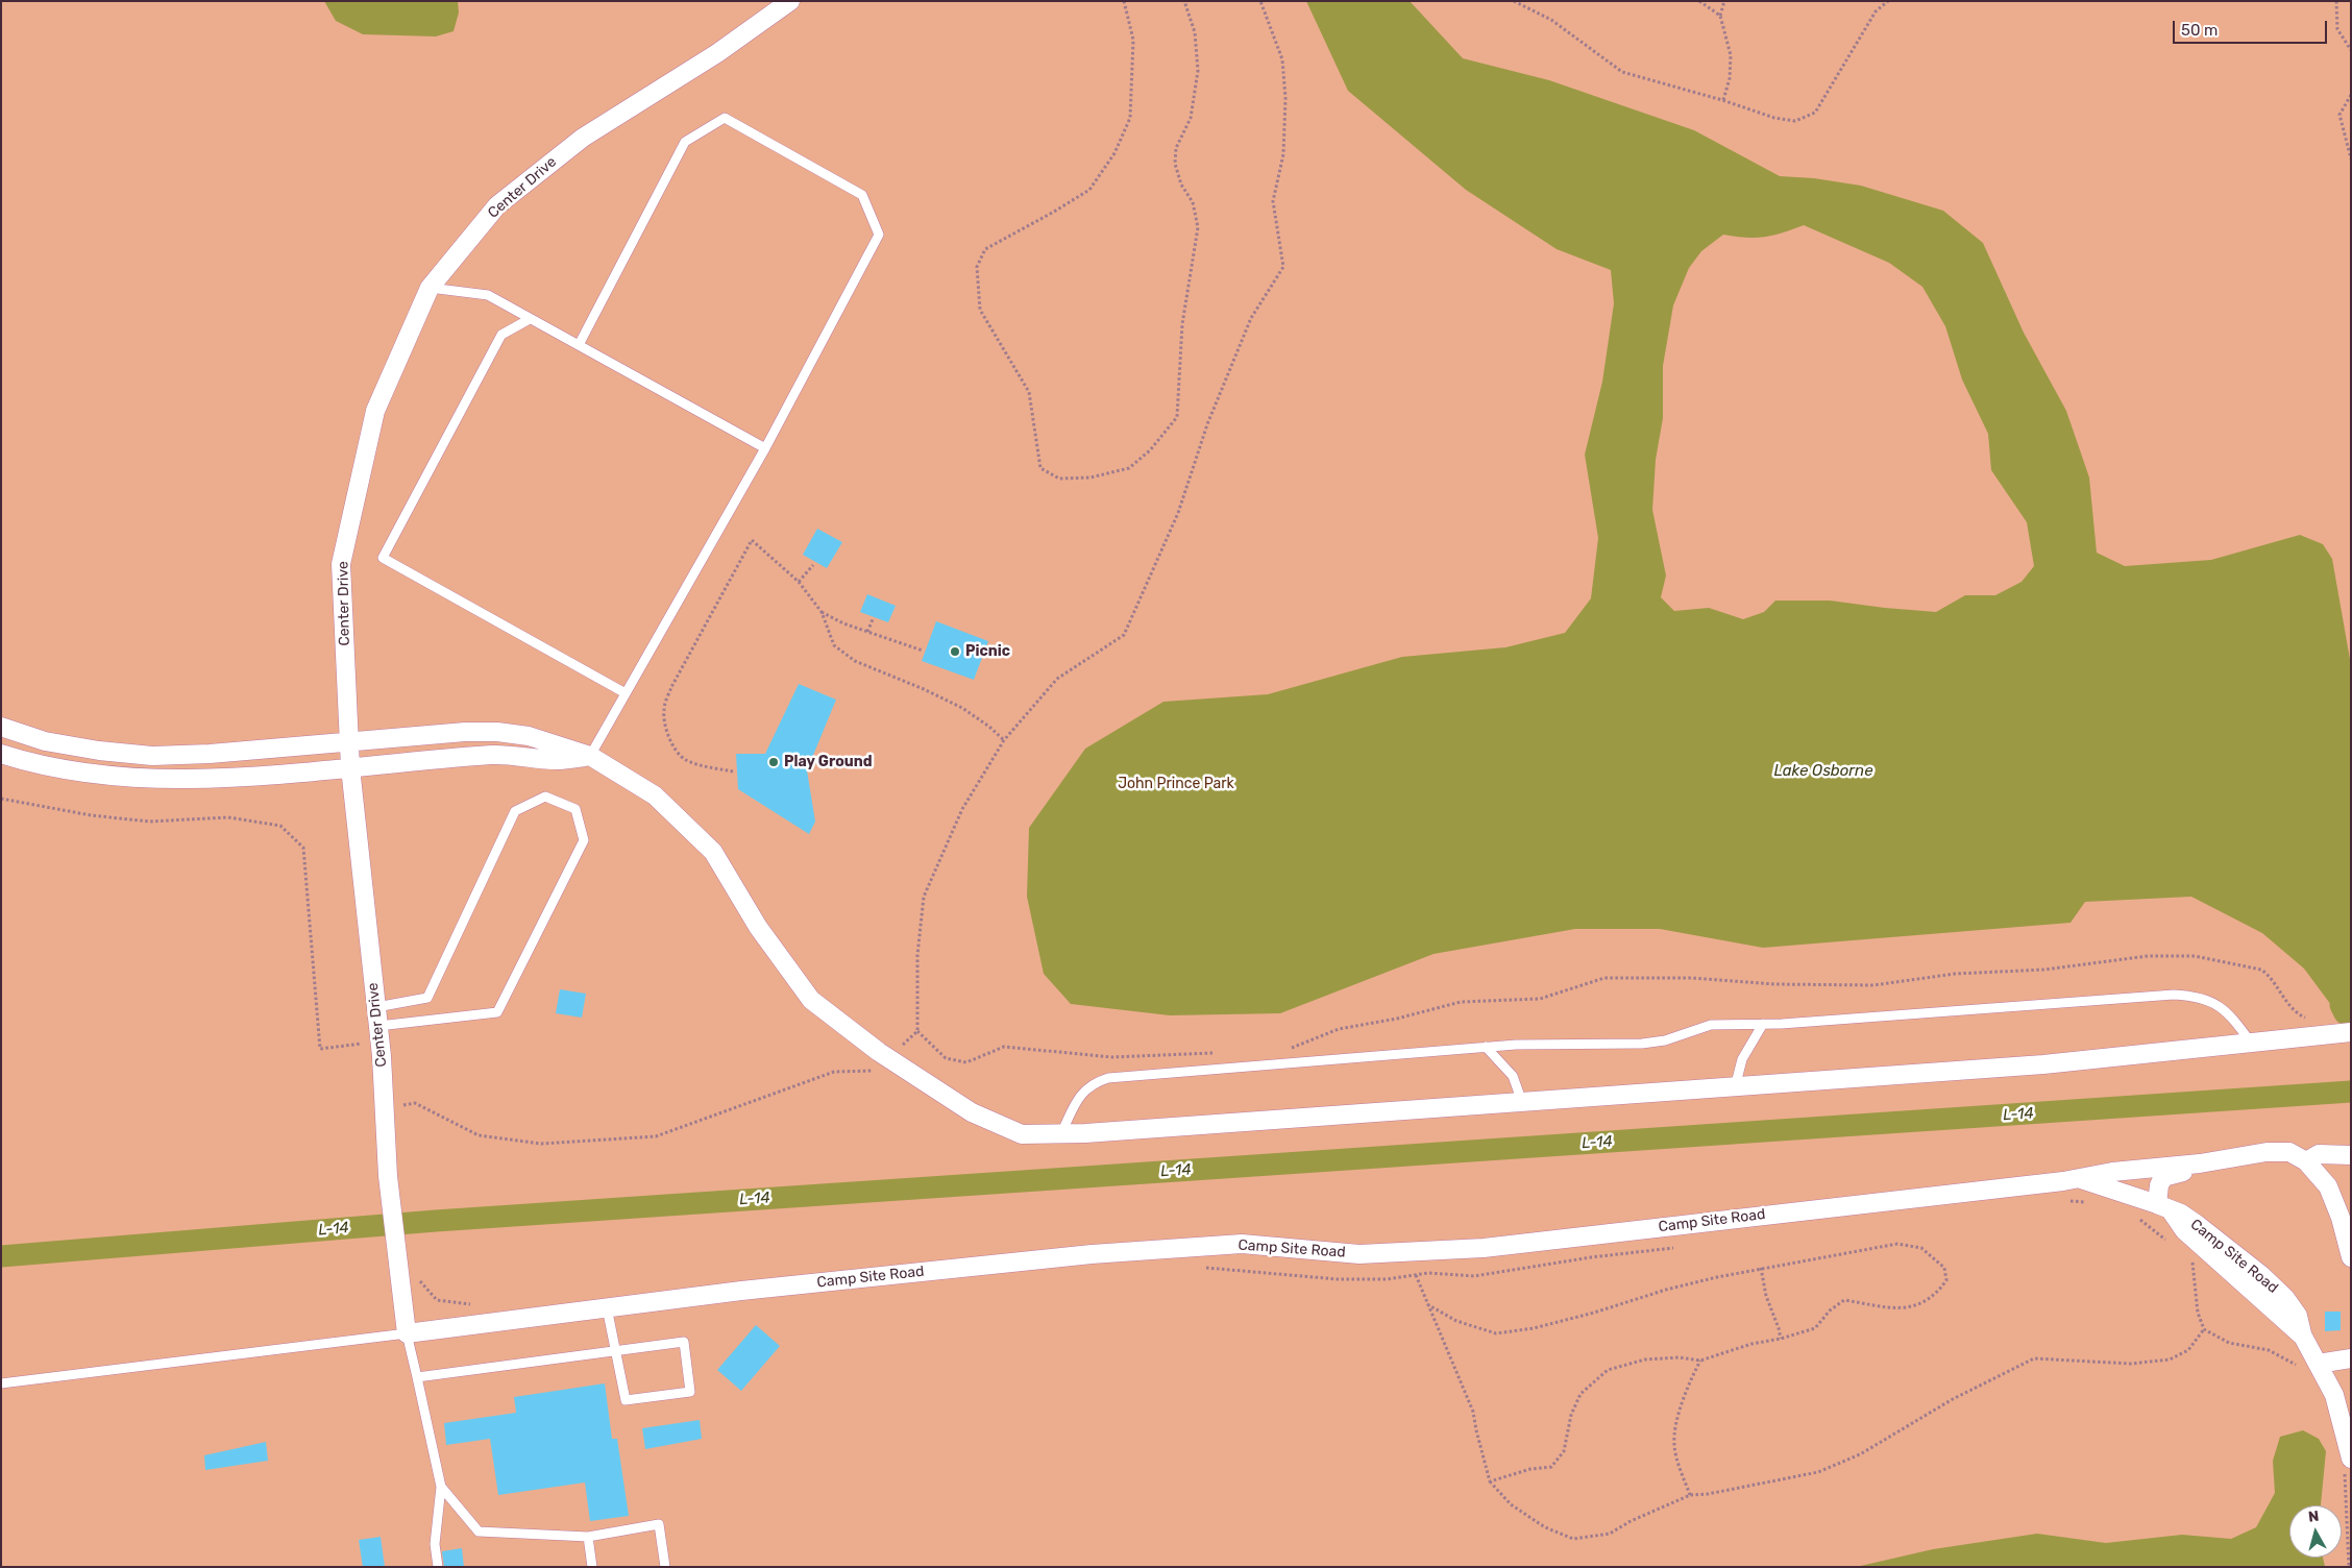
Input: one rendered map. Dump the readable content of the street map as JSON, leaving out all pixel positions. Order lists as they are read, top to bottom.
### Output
{
  "streets": {
    "street": ["Center Drive", "Camp Site Road"]
  },
  "crossings": [
    ["Center Drive", "Camp Site Road"]
  ],
  "water": ["Lake Osborne", "L-14"],
  "parks": ["John Prince Park"],
  "places": ["Picnic", "Play Ground"],
  "scale_bar": "50 m",
  "north": "top"
}
